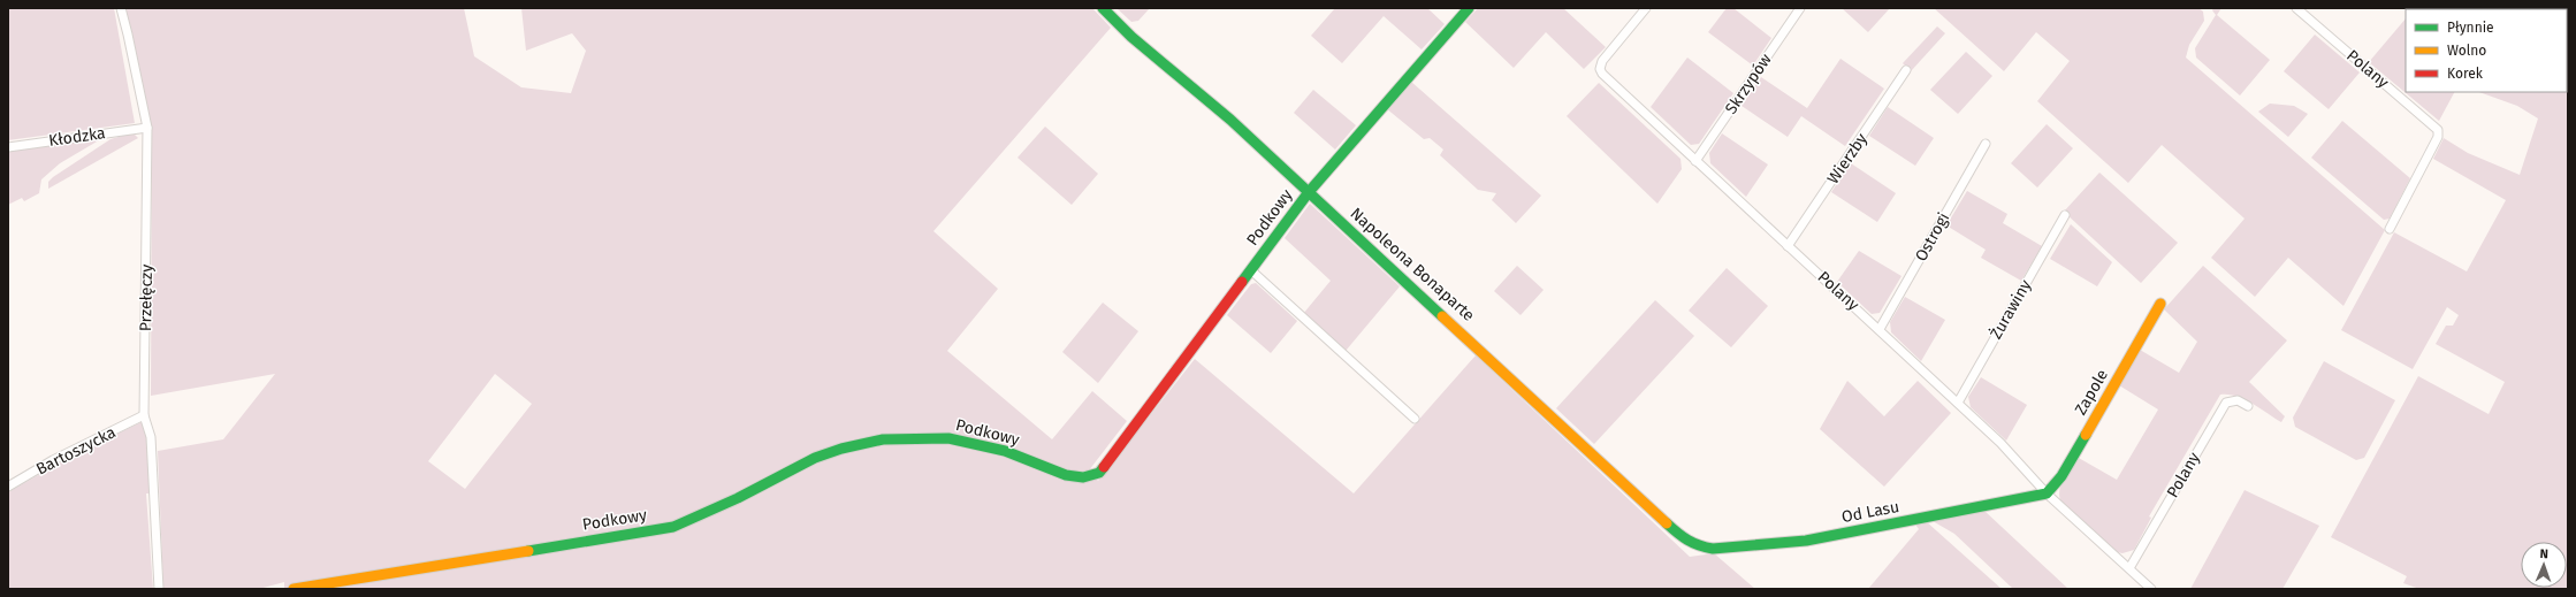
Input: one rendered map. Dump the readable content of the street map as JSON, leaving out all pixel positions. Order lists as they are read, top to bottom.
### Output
{
  "streets": {
    "street": [
      "Polany",
      "Skrzypów",
      "Kłodzka",
      "Wierzby",
      "Podkowy",
      "Ostrogi",
      "Napoleona Bonaparte",
      "Przełęczy",
      "Żurawiny",
      "Zapole",
      "Bartoszycka",
      "Od Lasu"
    ]
  },
  "crossings": [
    ["Polany", "Skrzypów"],
    ["Polany", "Wierzby"],
    ["Polany", "Ostrogi"],
    ["Polany", "Żurawiny"],
    ["Polany", "Zapole"],
    ["Polany", "Od Lasu"],
    ["Kłodzka", "Przełęczy"],
    ["Podkowy", "Napoleona Bonaparte"],
    ["Napoleona Bonaparte", "Od Lasu"],
    ["Przełęczy", "Bartoszycka"],
    ["Zapole", "Od Lasu"]
  ],
  "legend": ["Płynnie", "Wolno", "Korek"],
  "north": "top"
}
